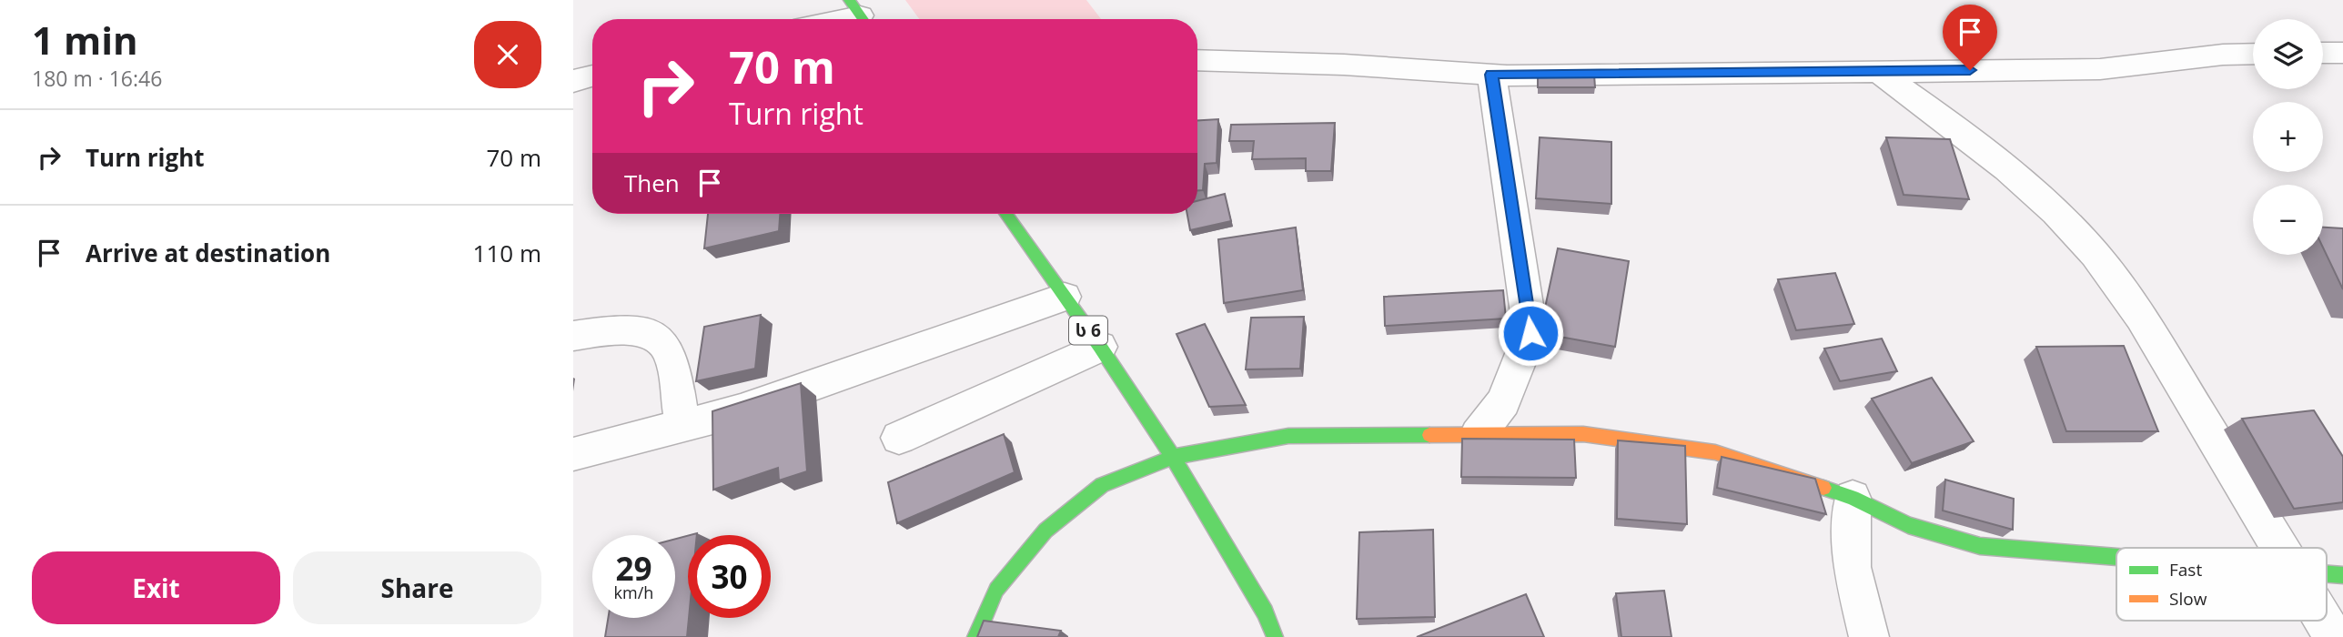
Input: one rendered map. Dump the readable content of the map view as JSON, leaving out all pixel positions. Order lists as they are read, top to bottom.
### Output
{
  "streets": {
    "main road": ["ს 6"]
  },
  "legend": ["Fast", "Slow"],
  "page": {
    "heading": ["1 min", "180 m · 16:46"],
    "map_buttons": ["+", "−"],
    "turn": ["70 m", "Turn right"],
    "list": [
      {
        "name": "Turn right",
        "value": "70 m"
      },
      {
        "name": "Arrive at destination",
        "value": "110 m"
      }
    ],
    "then": "Then",
    "speed": "29 km/h",
    "limit": "30",
    "buttons": ["Exit", "Share"]
  }
}
